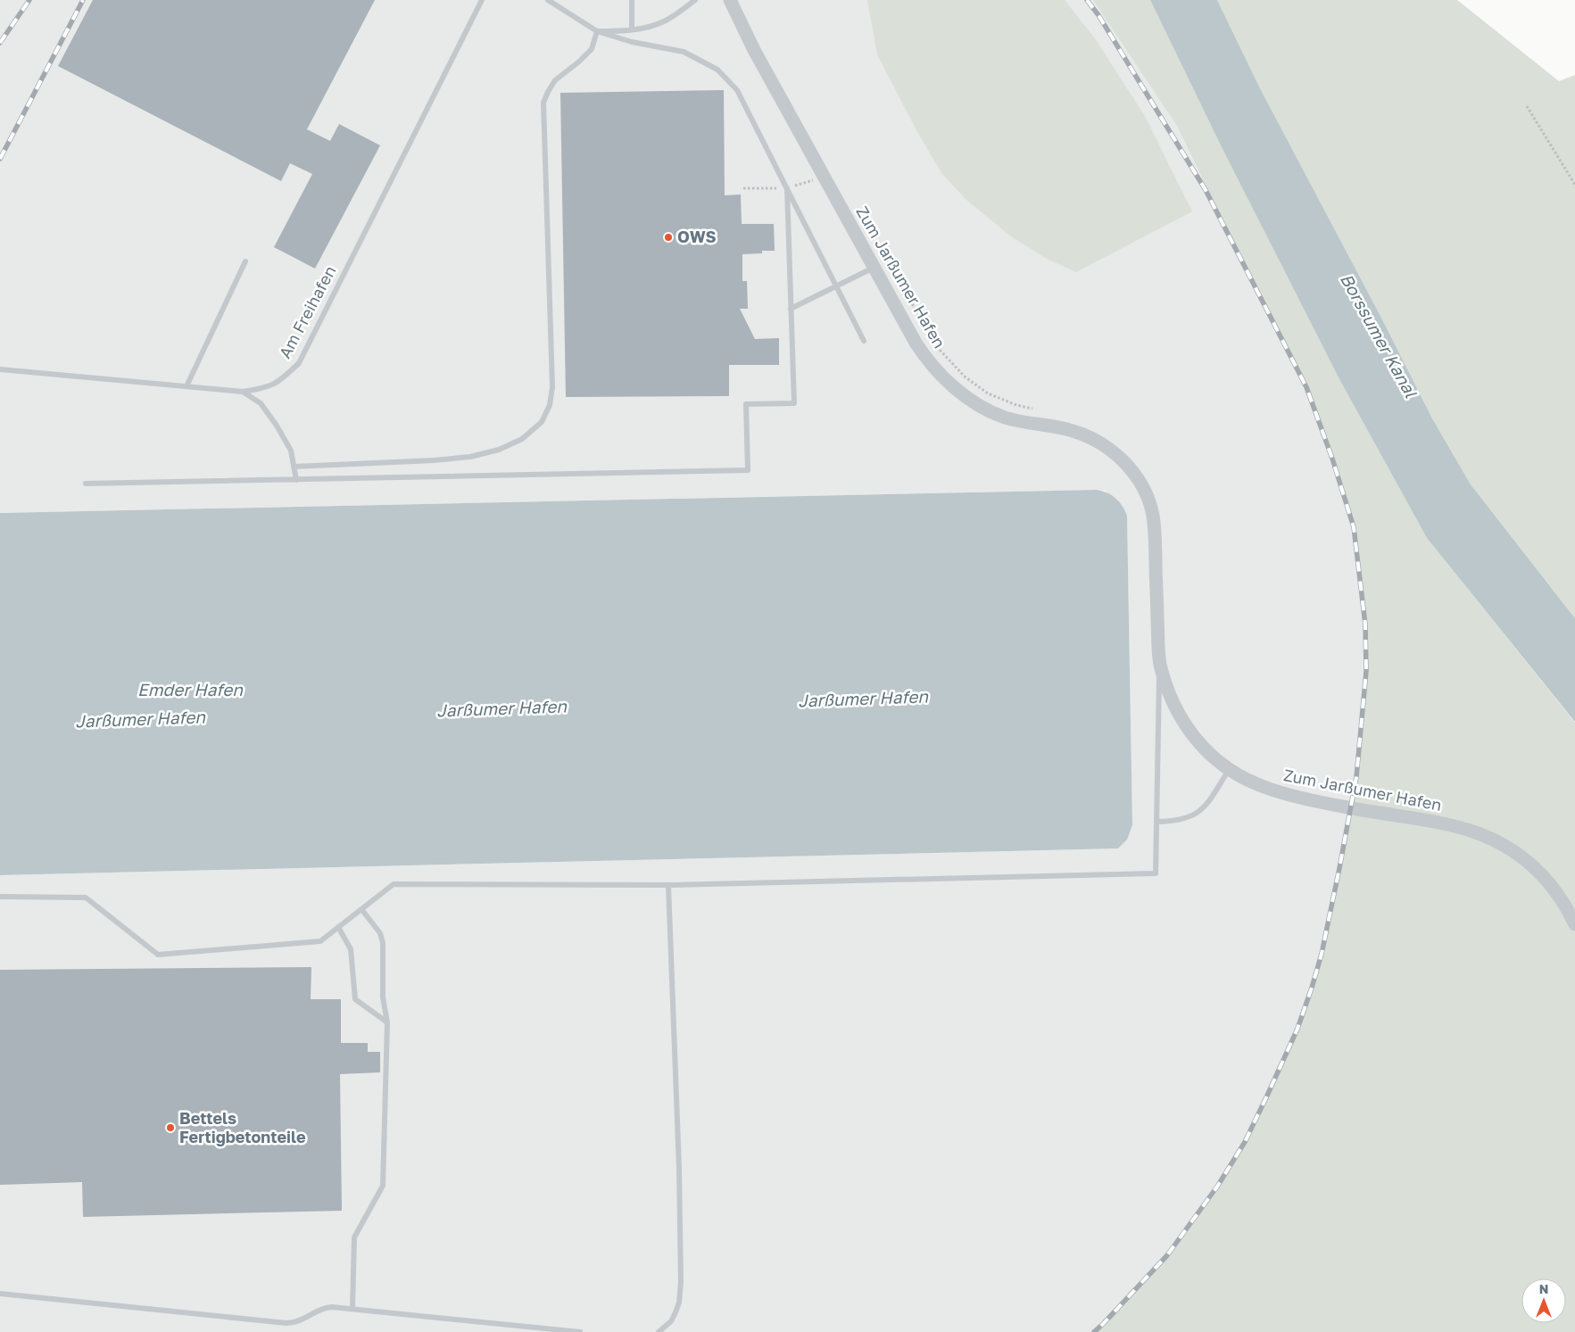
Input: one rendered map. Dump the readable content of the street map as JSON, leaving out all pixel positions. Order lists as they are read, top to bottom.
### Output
{
  "streets": {
    "street": ["Zum Jarßumer Hafen"],
    "lane": ["Am Freihafen"]
  },
  "water": ["Borssumer Kanal", "Emder Hafen", "Jarßumer Hafen"],
  "places": ["OWS", "Bettels Fertigbetonteile"],
  "north": "top"
}
